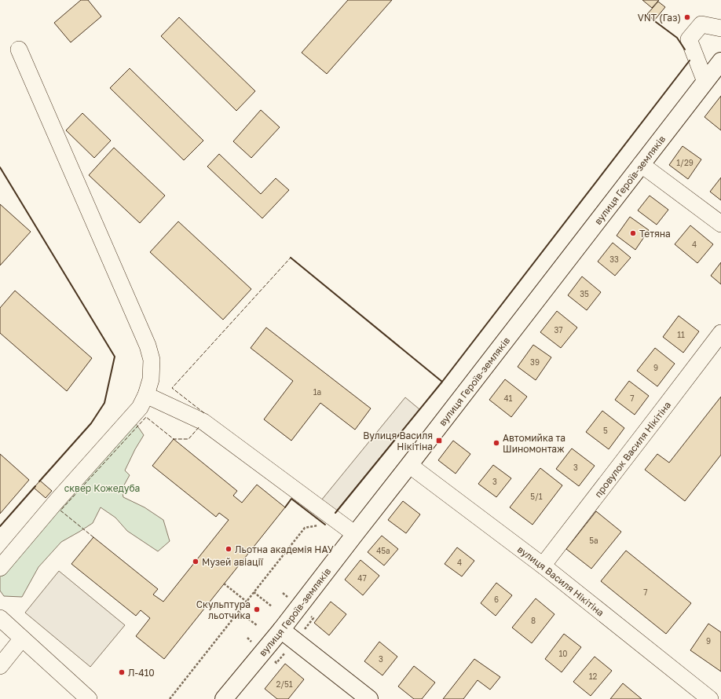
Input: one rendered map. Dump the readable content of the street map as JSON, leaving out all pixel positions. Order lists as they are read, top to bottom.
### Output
{
  "streets": {
    "main road": ["вулиця Героїв-земляків"],
    "street": ["провулок Василя Нікітіна", "вулиця Василя Нікітіна"]
  },
  "crossings": [
    ["вулиця Героїв-земляків", "вулиця Василя Нікітіна"],
    ["провулок Василя Нікітіна", "вулиця Василя Нікітіна"]
  ],
  "parks": ["сквер Кожедуба"],
  "places": {
    "other": [
      "VNT (Газ)",
      "Тетяна",
      "Автомийка та Шиномонтаж",
      "Льотна академія НАУ",
      "Музей авіації",
      "Скульптура льотчика",
      "Л-410"
    ],
    "transit": ["Вулиця Василя Нікітіна"]
  },
  "house_numbers": [
    "1/29",
    "4",
    "33",
    "35",
    "37",
    "11",
    "39",
    "9",
    "1а",
    "41",
    "7",
    "5",
    "3",
    "3",
    "5/1",
    "5а",
    "45а",
    "4",
    "47",
    "7",
    "6",
    "8",
    "9",
    "10",
    "3",
    "12",
    "2/51"
  ]
}
